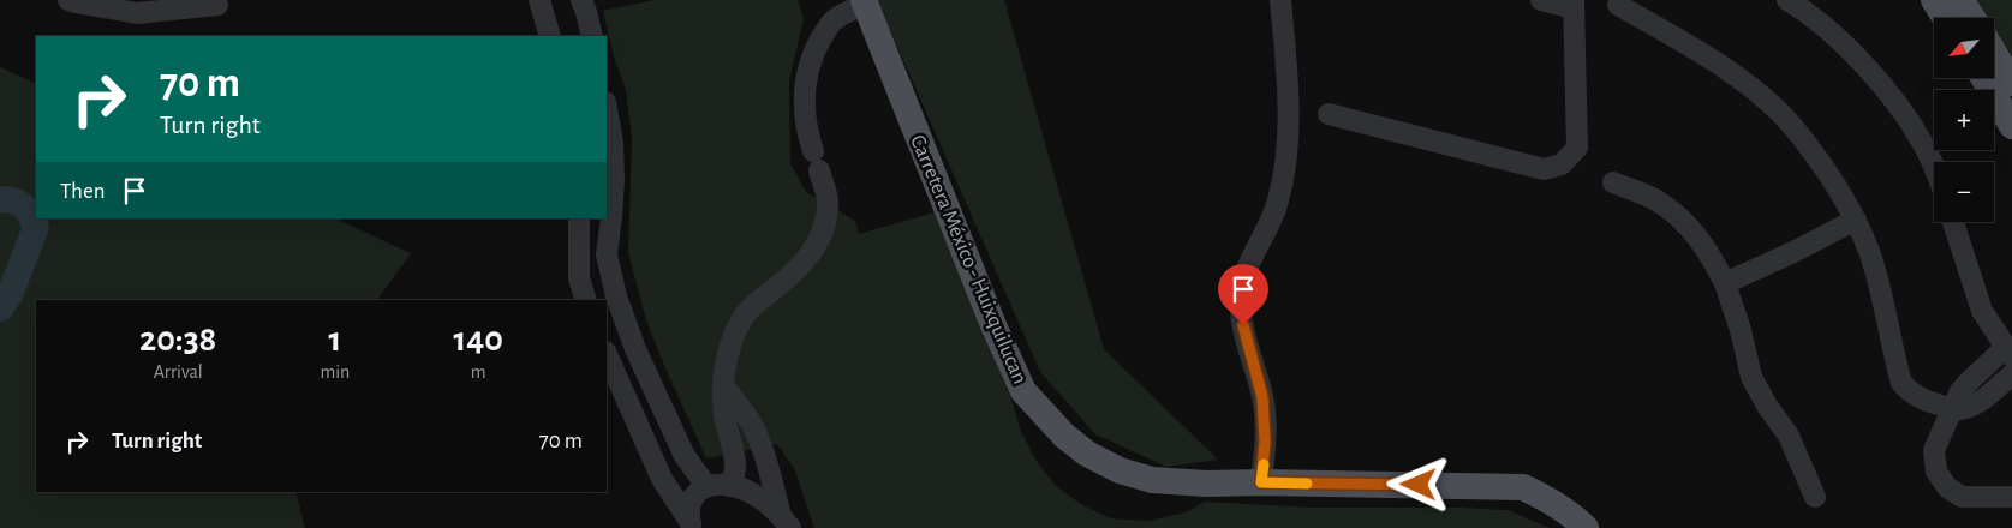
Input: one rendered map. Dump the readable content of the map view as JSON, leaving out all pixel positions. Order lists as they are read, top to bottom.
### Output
{
  "streets": {
    "main road": ["Carretera México - Huixquilucan"]
  },
  "north": "bottom left",
  "page": {
    "map_buttons": ["+", "−"],
    "turn": ["70 m", "Turn right"],
    "then": "Then",
    "eta": [
      "20:38",
      "Arrival",
      "1",
      "min",
      "140",
      "m"
    ],
    "list": [
      {
        "name": "Turn right",
        "value": "70 m"
      }
    ]
  }
}
